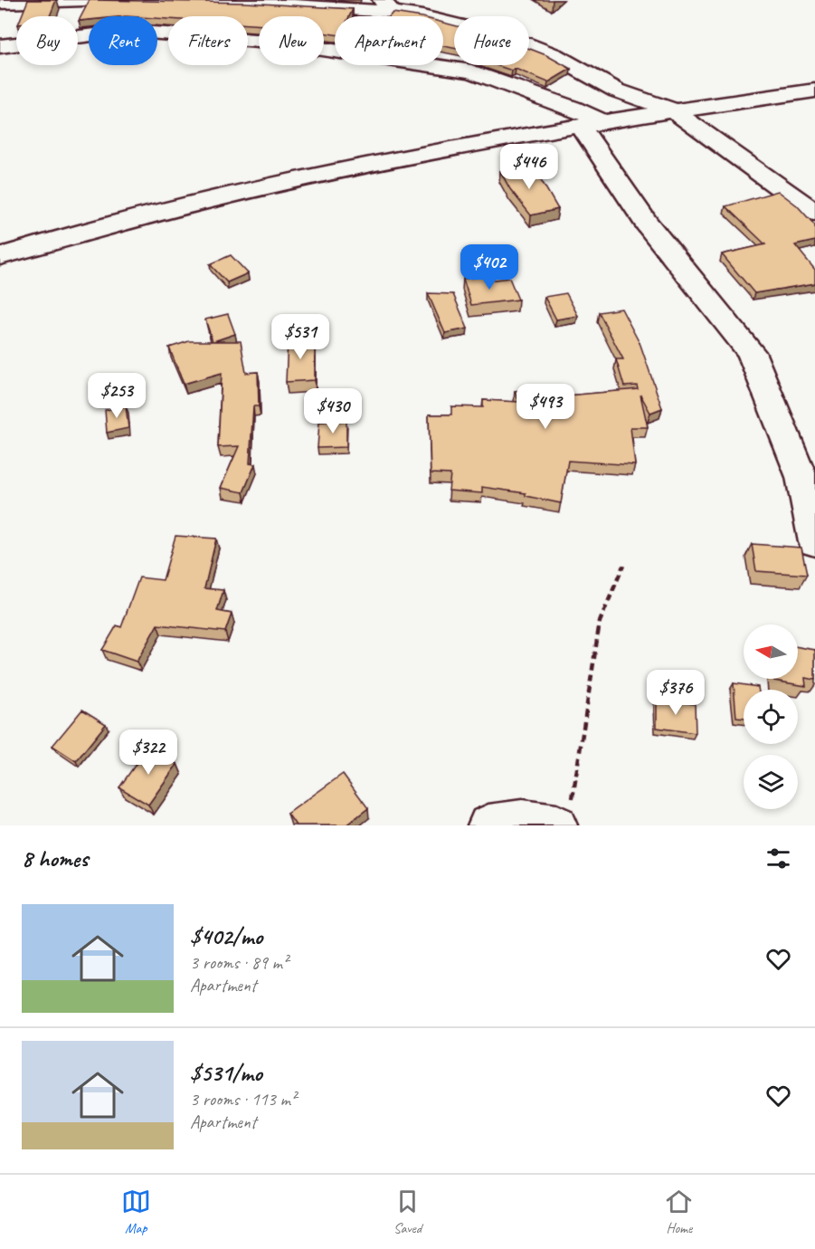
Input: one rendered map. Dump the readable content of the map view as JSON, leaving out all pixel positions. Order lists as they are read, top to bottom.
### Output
{
  "north": "left",
  "page": {
    "chip": [
      "Buy",
      "Rent",
      "Filters",
      "New",
      "Apartment",
      "House"
    ],
    "price": [
      "$446",
      "$402",
      "$531",
      "$253",
      "$493",
      "$430",
      "$376",
      "$322"
    ],
    "heading": "8 homes",
    "list": [
      {
        "name": "$402/mo",
        "note": "3 rooms · 89 m² · Apartment"
      },
      {
        "name": "$531/mo",
        "note": "3 rooms · 113 m² · Apartment"
      }
    ],
    "tabs": ["Map", "Saved", "Home"]
  }
}
